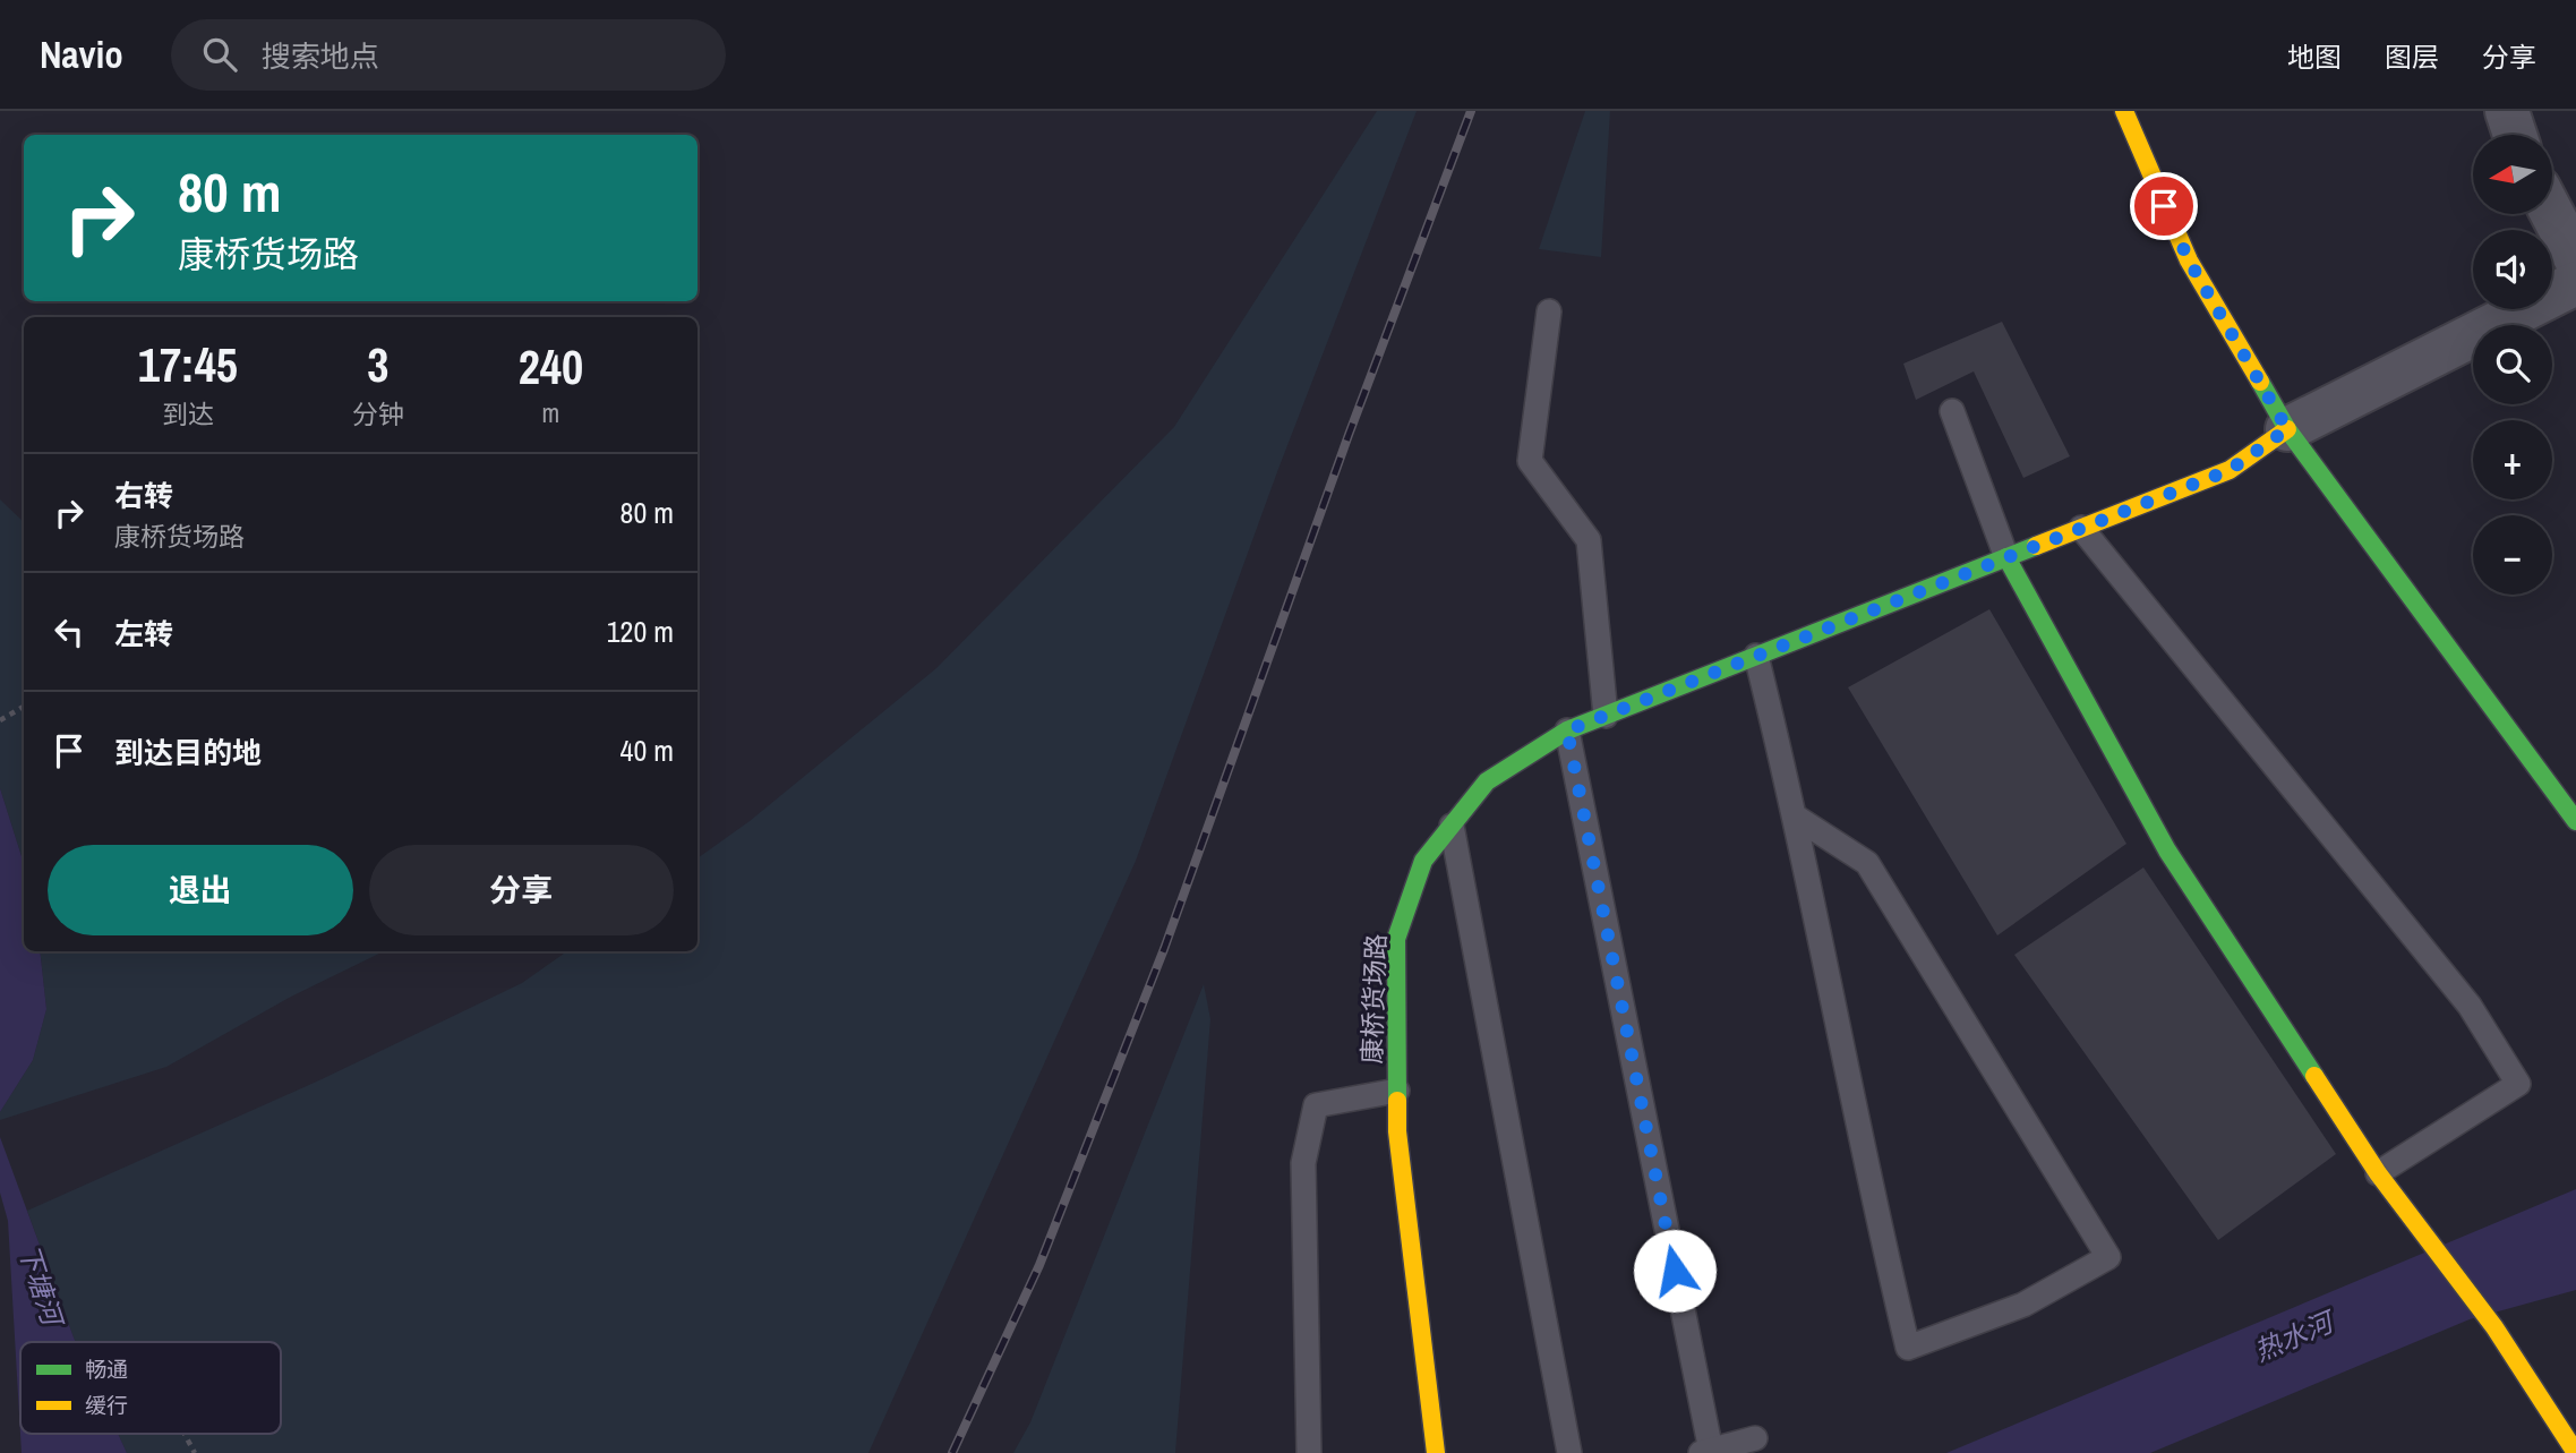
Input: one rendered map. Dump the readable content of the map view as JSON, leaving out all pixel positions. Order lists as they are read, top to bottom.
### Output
{
  "streets": {
    "street": ["康桥货场路"]
  },
  "water": ["下塘河", "热水河"],
  "legend": ["畅通", "缓行"],
  "north": "left",
  "page": {
    "header": "Navio",
    "search": "搜索地点",
    "nav": ["地图", "图层", "分享"],
    "map_buttons": ["+", "−"],
    "turn": ["80 m", "康桥货场路"],
    "eta": [
      "17:45",
      "到达",
      "3",
      "分钟",
      "240",
      "m"
    ],
    "list": [
      {
        "name": "右转",
        "note": "康桥货场路",
        "value": "80 m"
      },
      {
        "name": "左转",
        "value": "120 m"
      },
      {
        "name": "到达目的地",
        "value": "40 m"
      }
    ],
    "buttons": ["退出", "分享"]
  }
}
